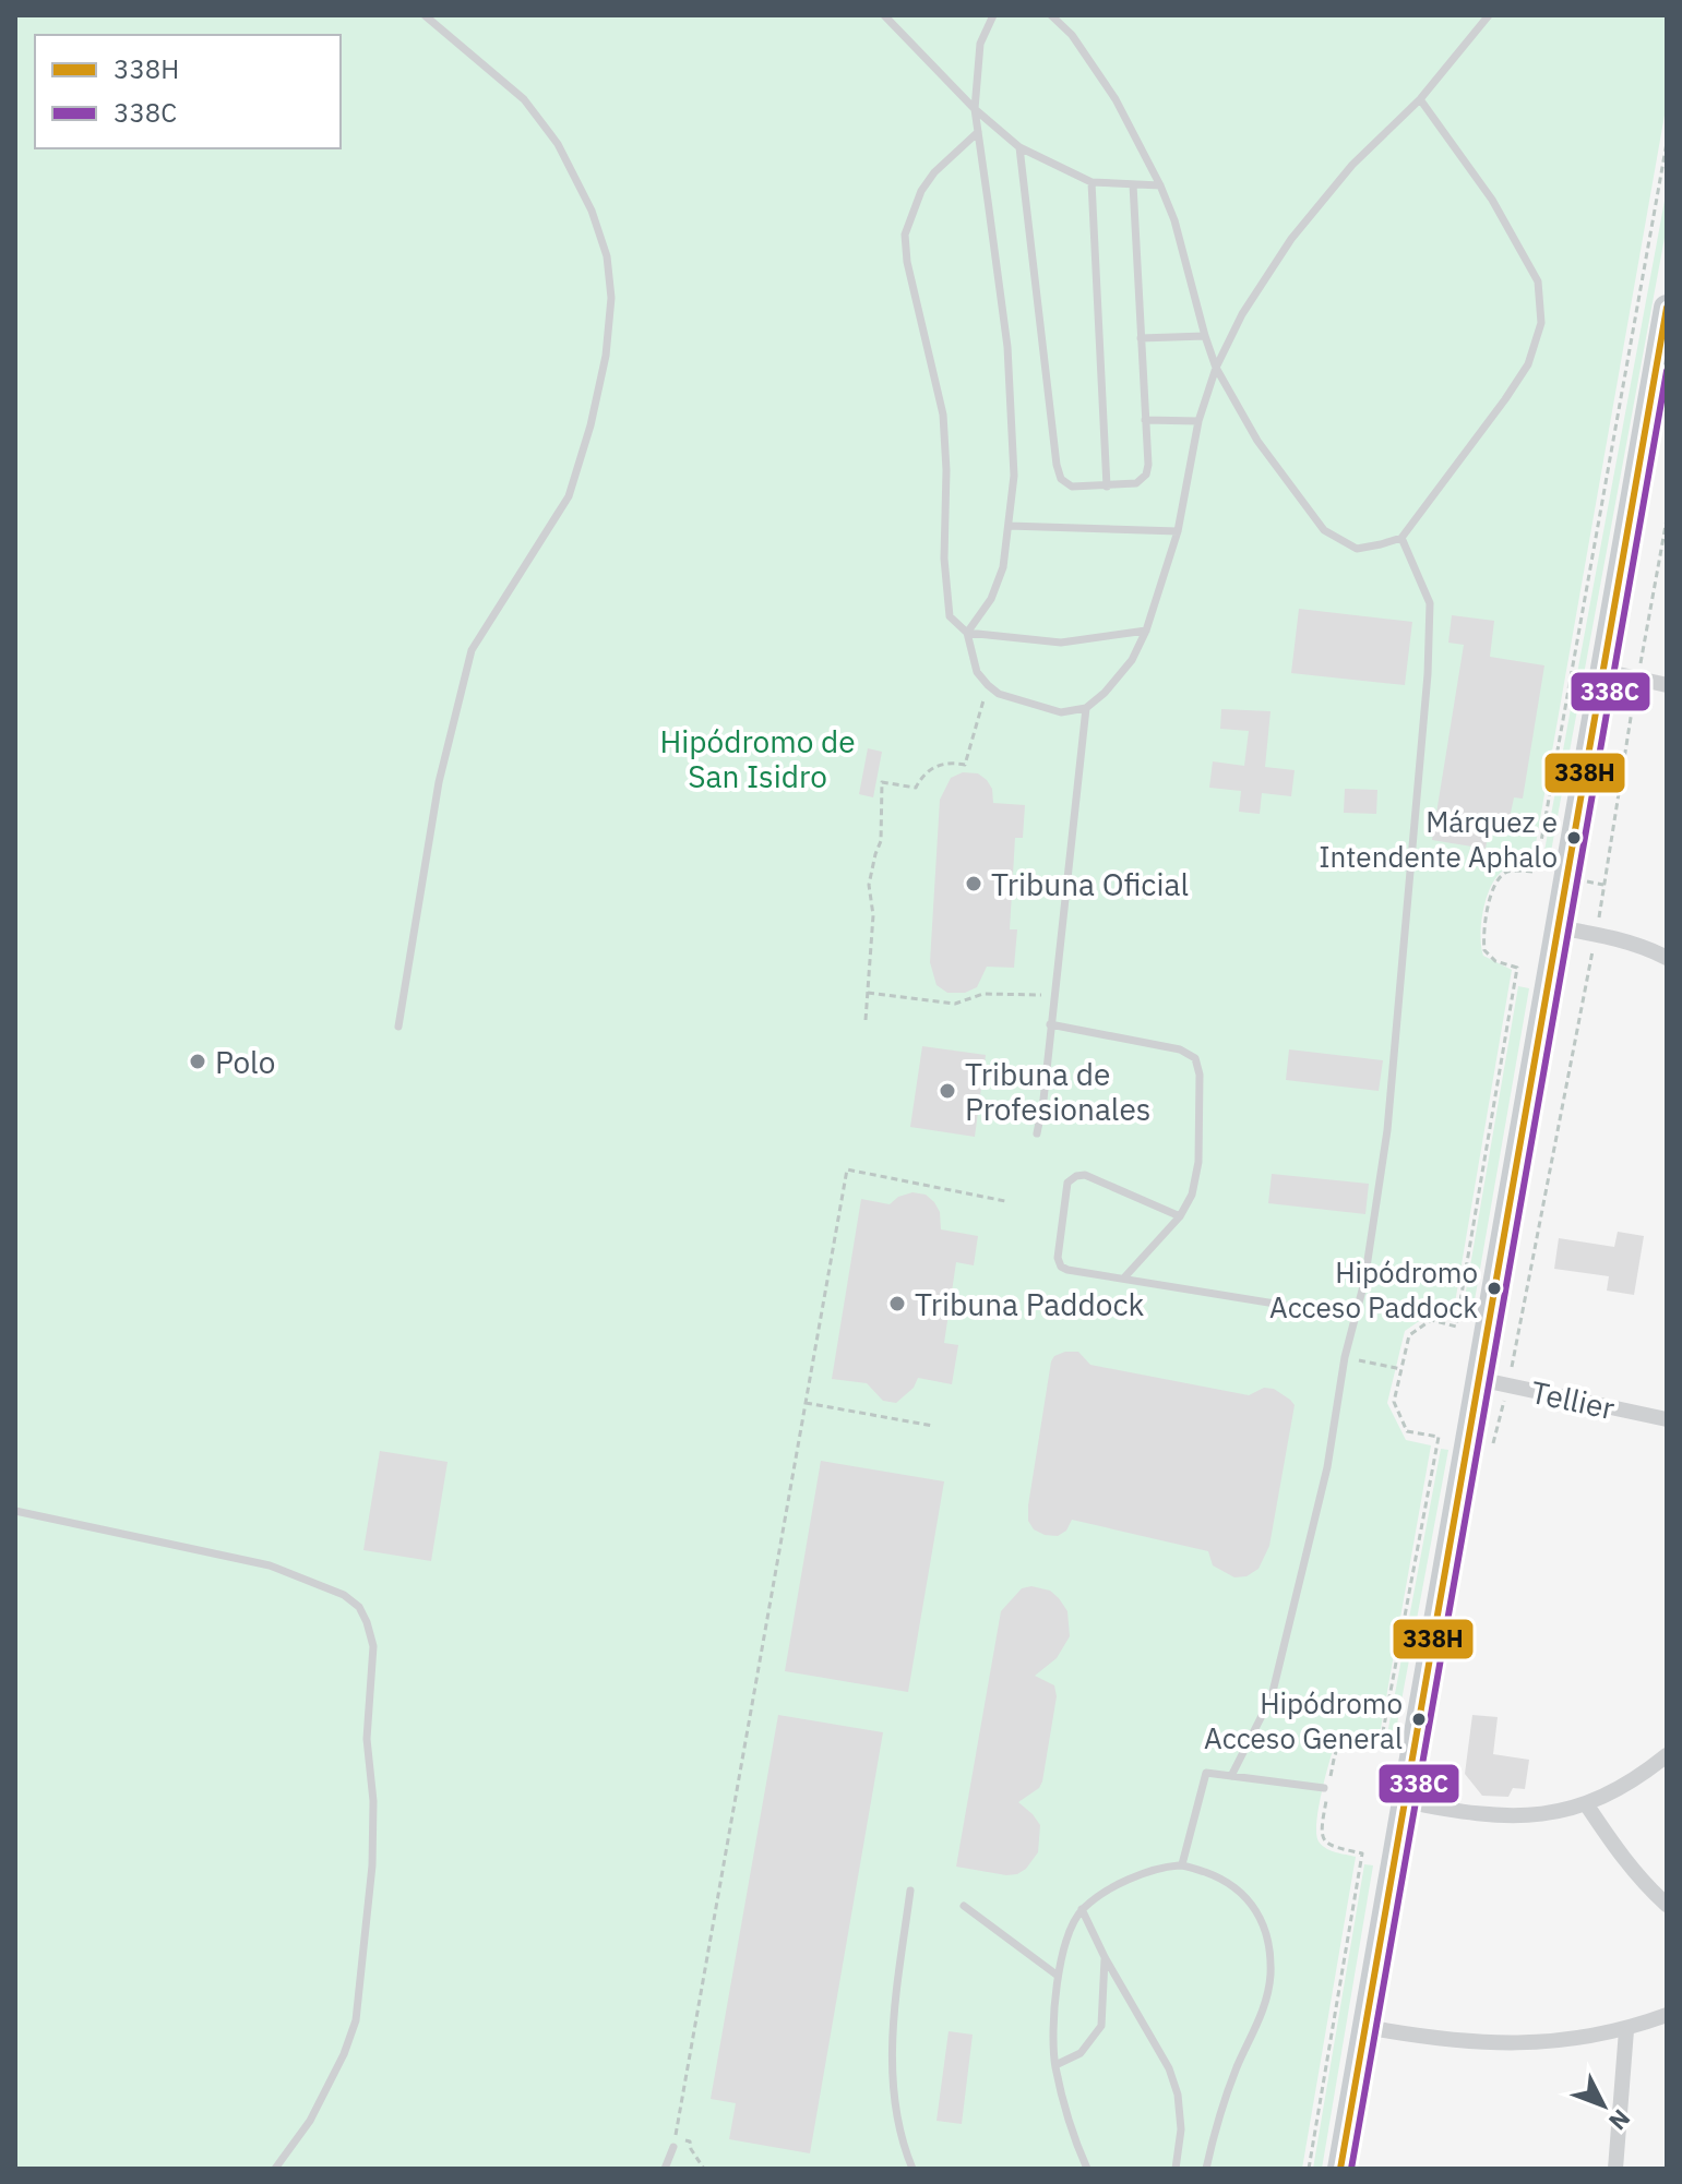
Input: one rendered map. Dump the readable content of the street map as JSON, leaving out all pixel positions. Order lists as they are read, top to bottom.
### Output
{
  "streets": {
    "street": ["Tellier"]
  },
  "parks": ["Hipódromo de San Isidro"],
  "places": [
    "Márquez e Intendente Aphalo",
    "Tribuna Oficial",
    "Polo",
    "Tribuna de Profesionales",
    "Hipódromo Acceso Paddock",
    "Tribuna Paddock",
    "Hipódromo Acceso General"
  ],
  "lines": ["transit line 338H", "transit line 338C"],
  "legend": ["338H", "338C"],
  "north": "bottom right"
}
